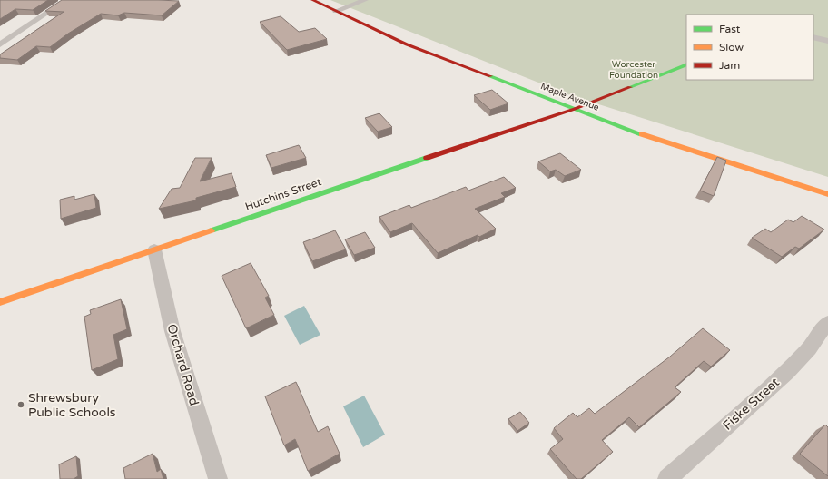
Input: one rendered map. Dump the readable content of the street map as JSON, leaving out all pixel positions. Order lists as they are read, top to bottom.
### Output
{
  "streets": {
    "street": [
      "Maple Avenue",
      "Hutchins Street",
      "Orchard Road",
      "Fiske Street"
    ]
  },
  "crossings": [
    ["Maple Avenue", "Hutchins Street"],
    ["Hutchins Street", "Orchard Road"]
  ],
  "parks": ["Worcester Foundation"],
  "places": ["Shrewsbury Public Schools"],
  "legend": ["Fast", "Slow", "Jam"]
}
